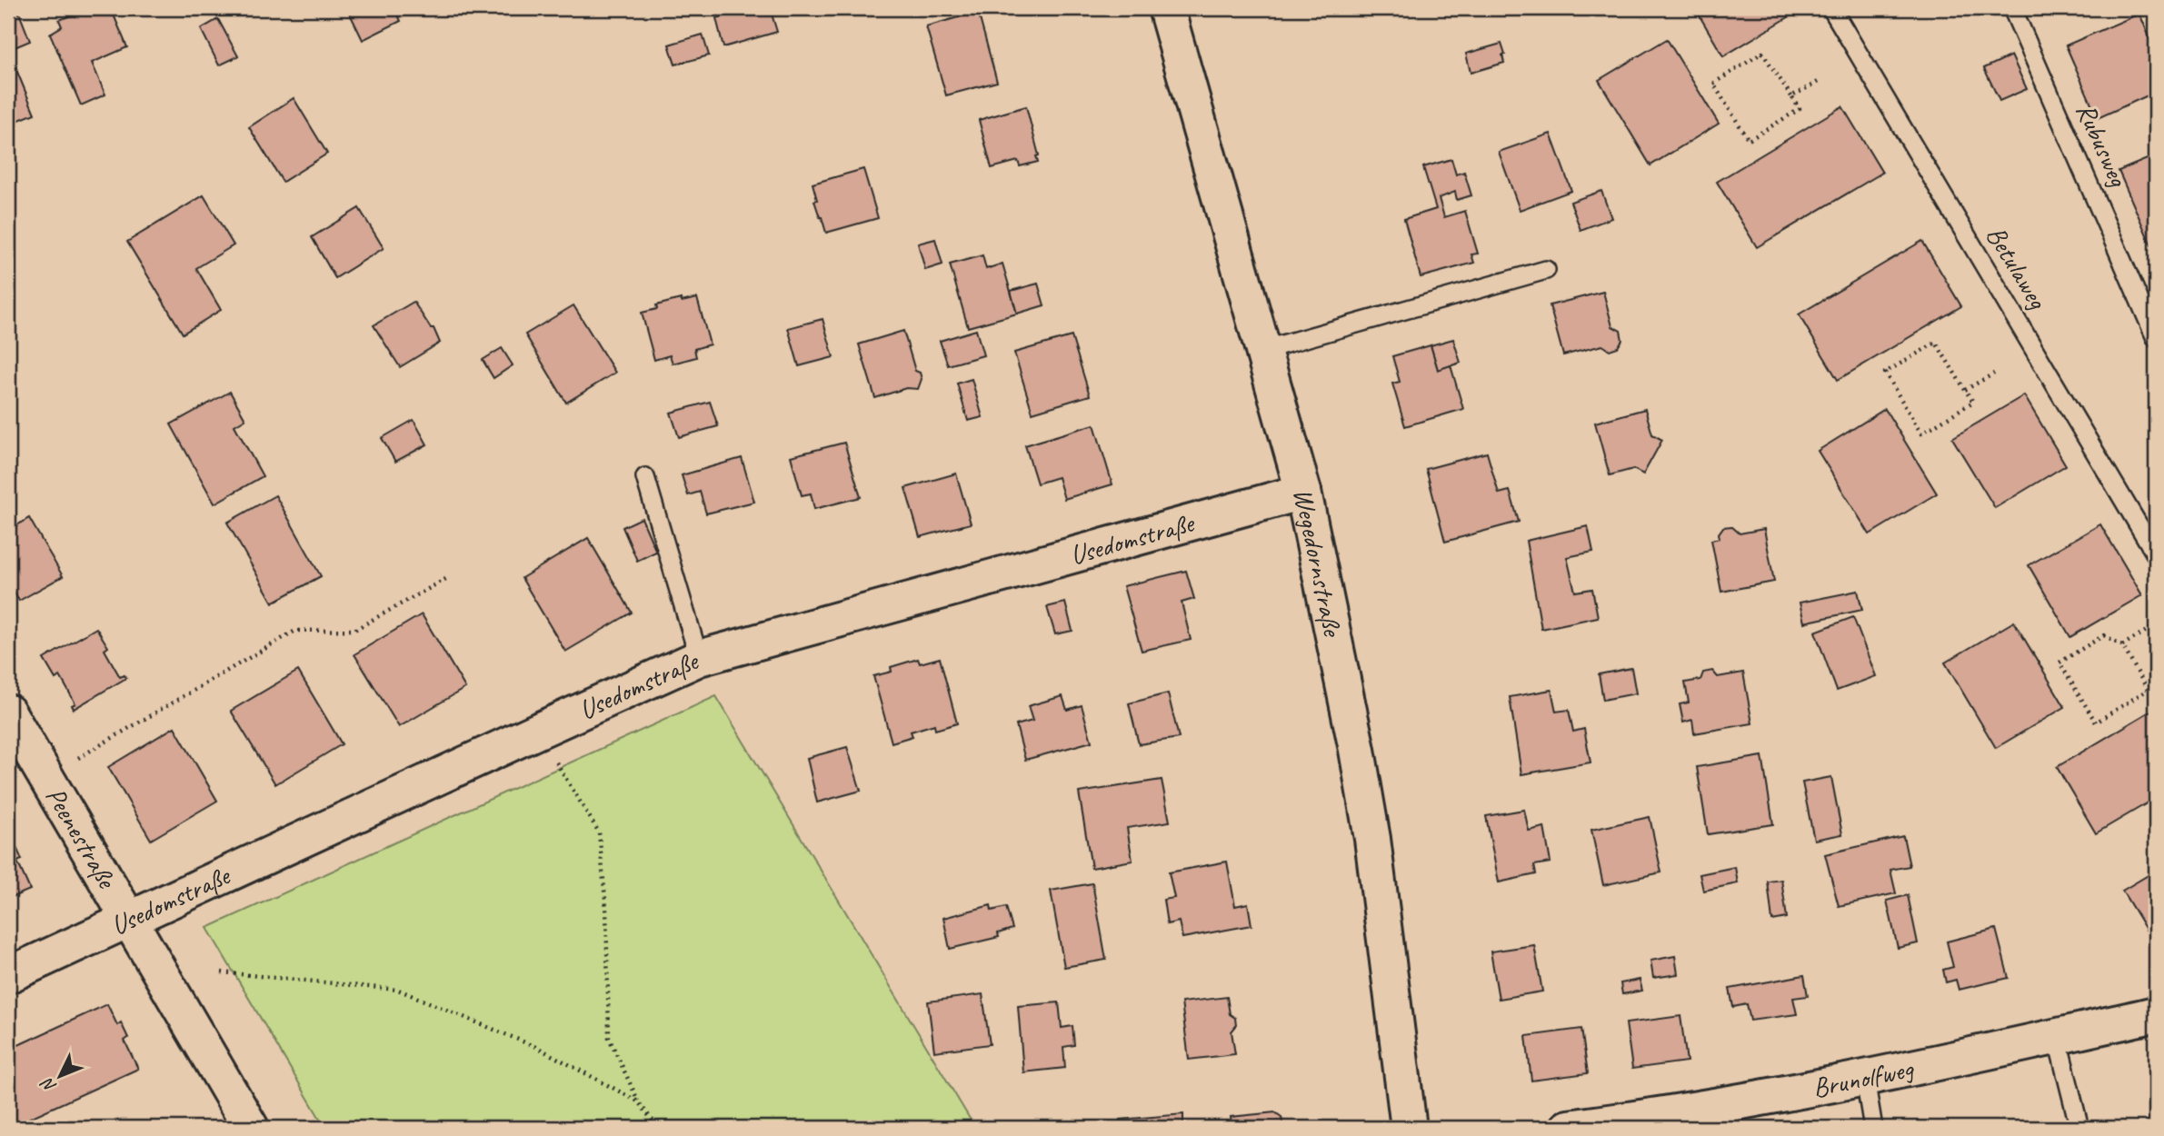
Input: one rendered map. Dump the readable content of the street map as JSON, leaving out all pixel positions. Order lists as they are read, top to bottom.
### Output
{
  "streets": {
    "street": [
      "Usedomstraße",
      "Wegedornstraße",
      "Peenestraße",
      "Brunolfweg"
    ],
    "lane": ["Rubusweg", "Betulaweg"]
  },
  "crossings": [
    ["Usedomstraße", "Wegedornstraße"],
    ["Usedomstraße", "Peenestraße"]
  ],
  "north": "bottom left"
}
